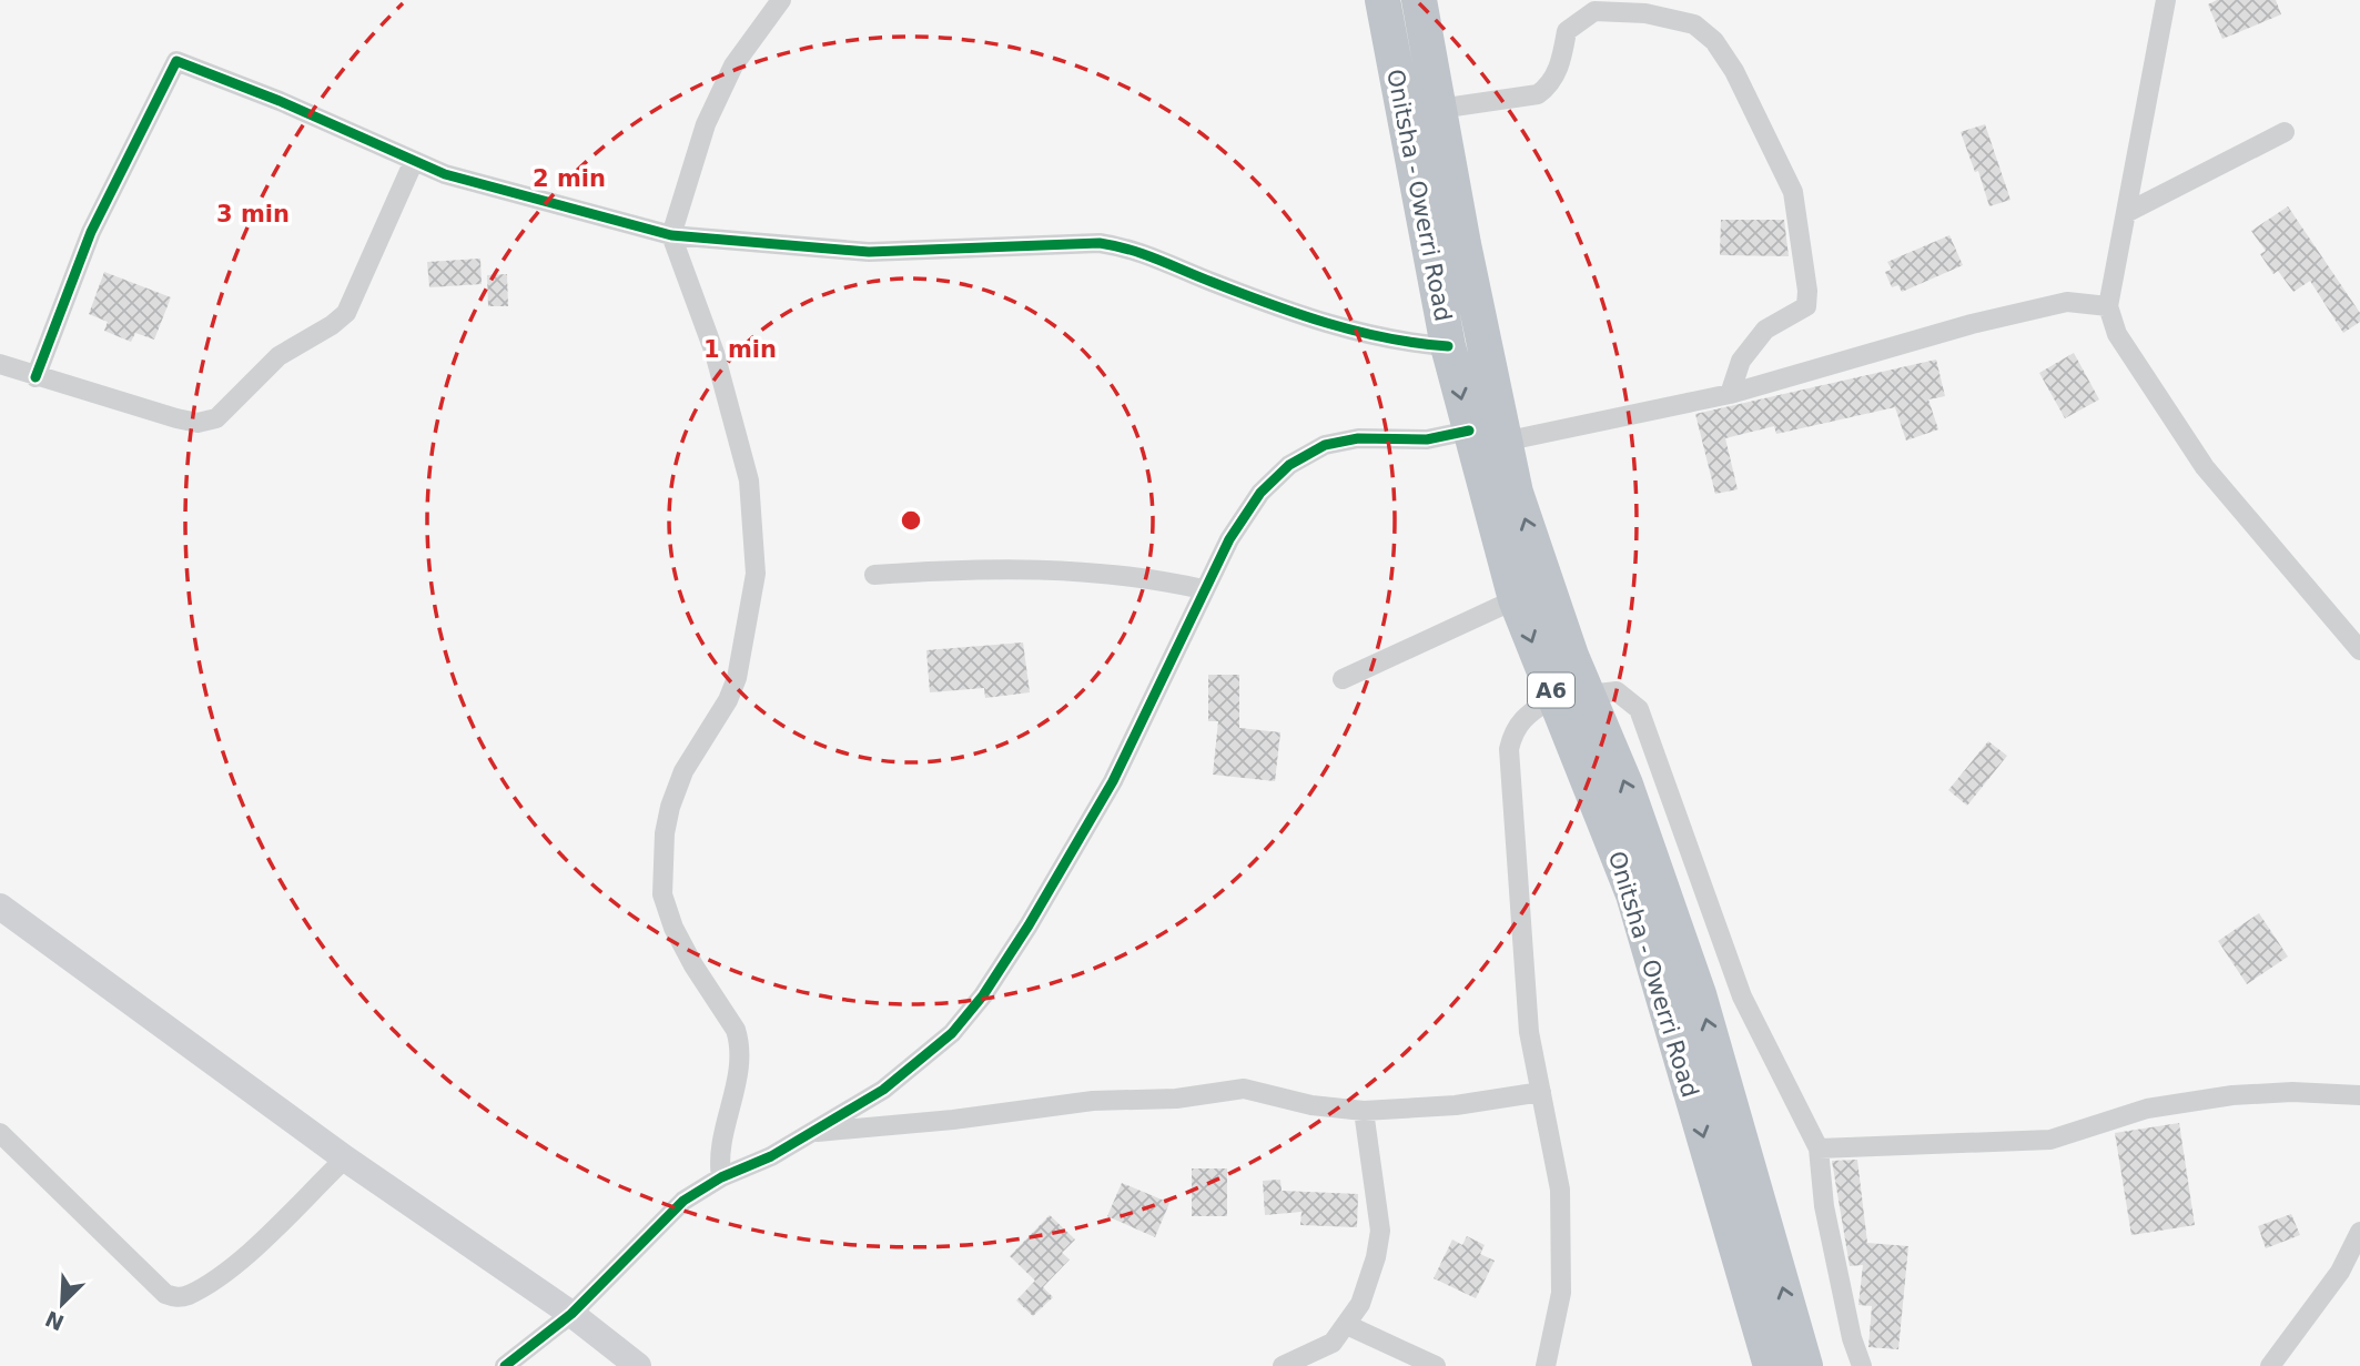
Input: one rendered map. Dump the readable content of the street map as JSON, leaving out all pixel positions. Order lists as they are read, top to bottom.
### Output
{
  "streets": {
    "highway": ["Onitsha - Owerri Road", "A6"]
  },
  "north": "bottom left",
  "rings": ["2 min", "3 min", "1 min"]
}
